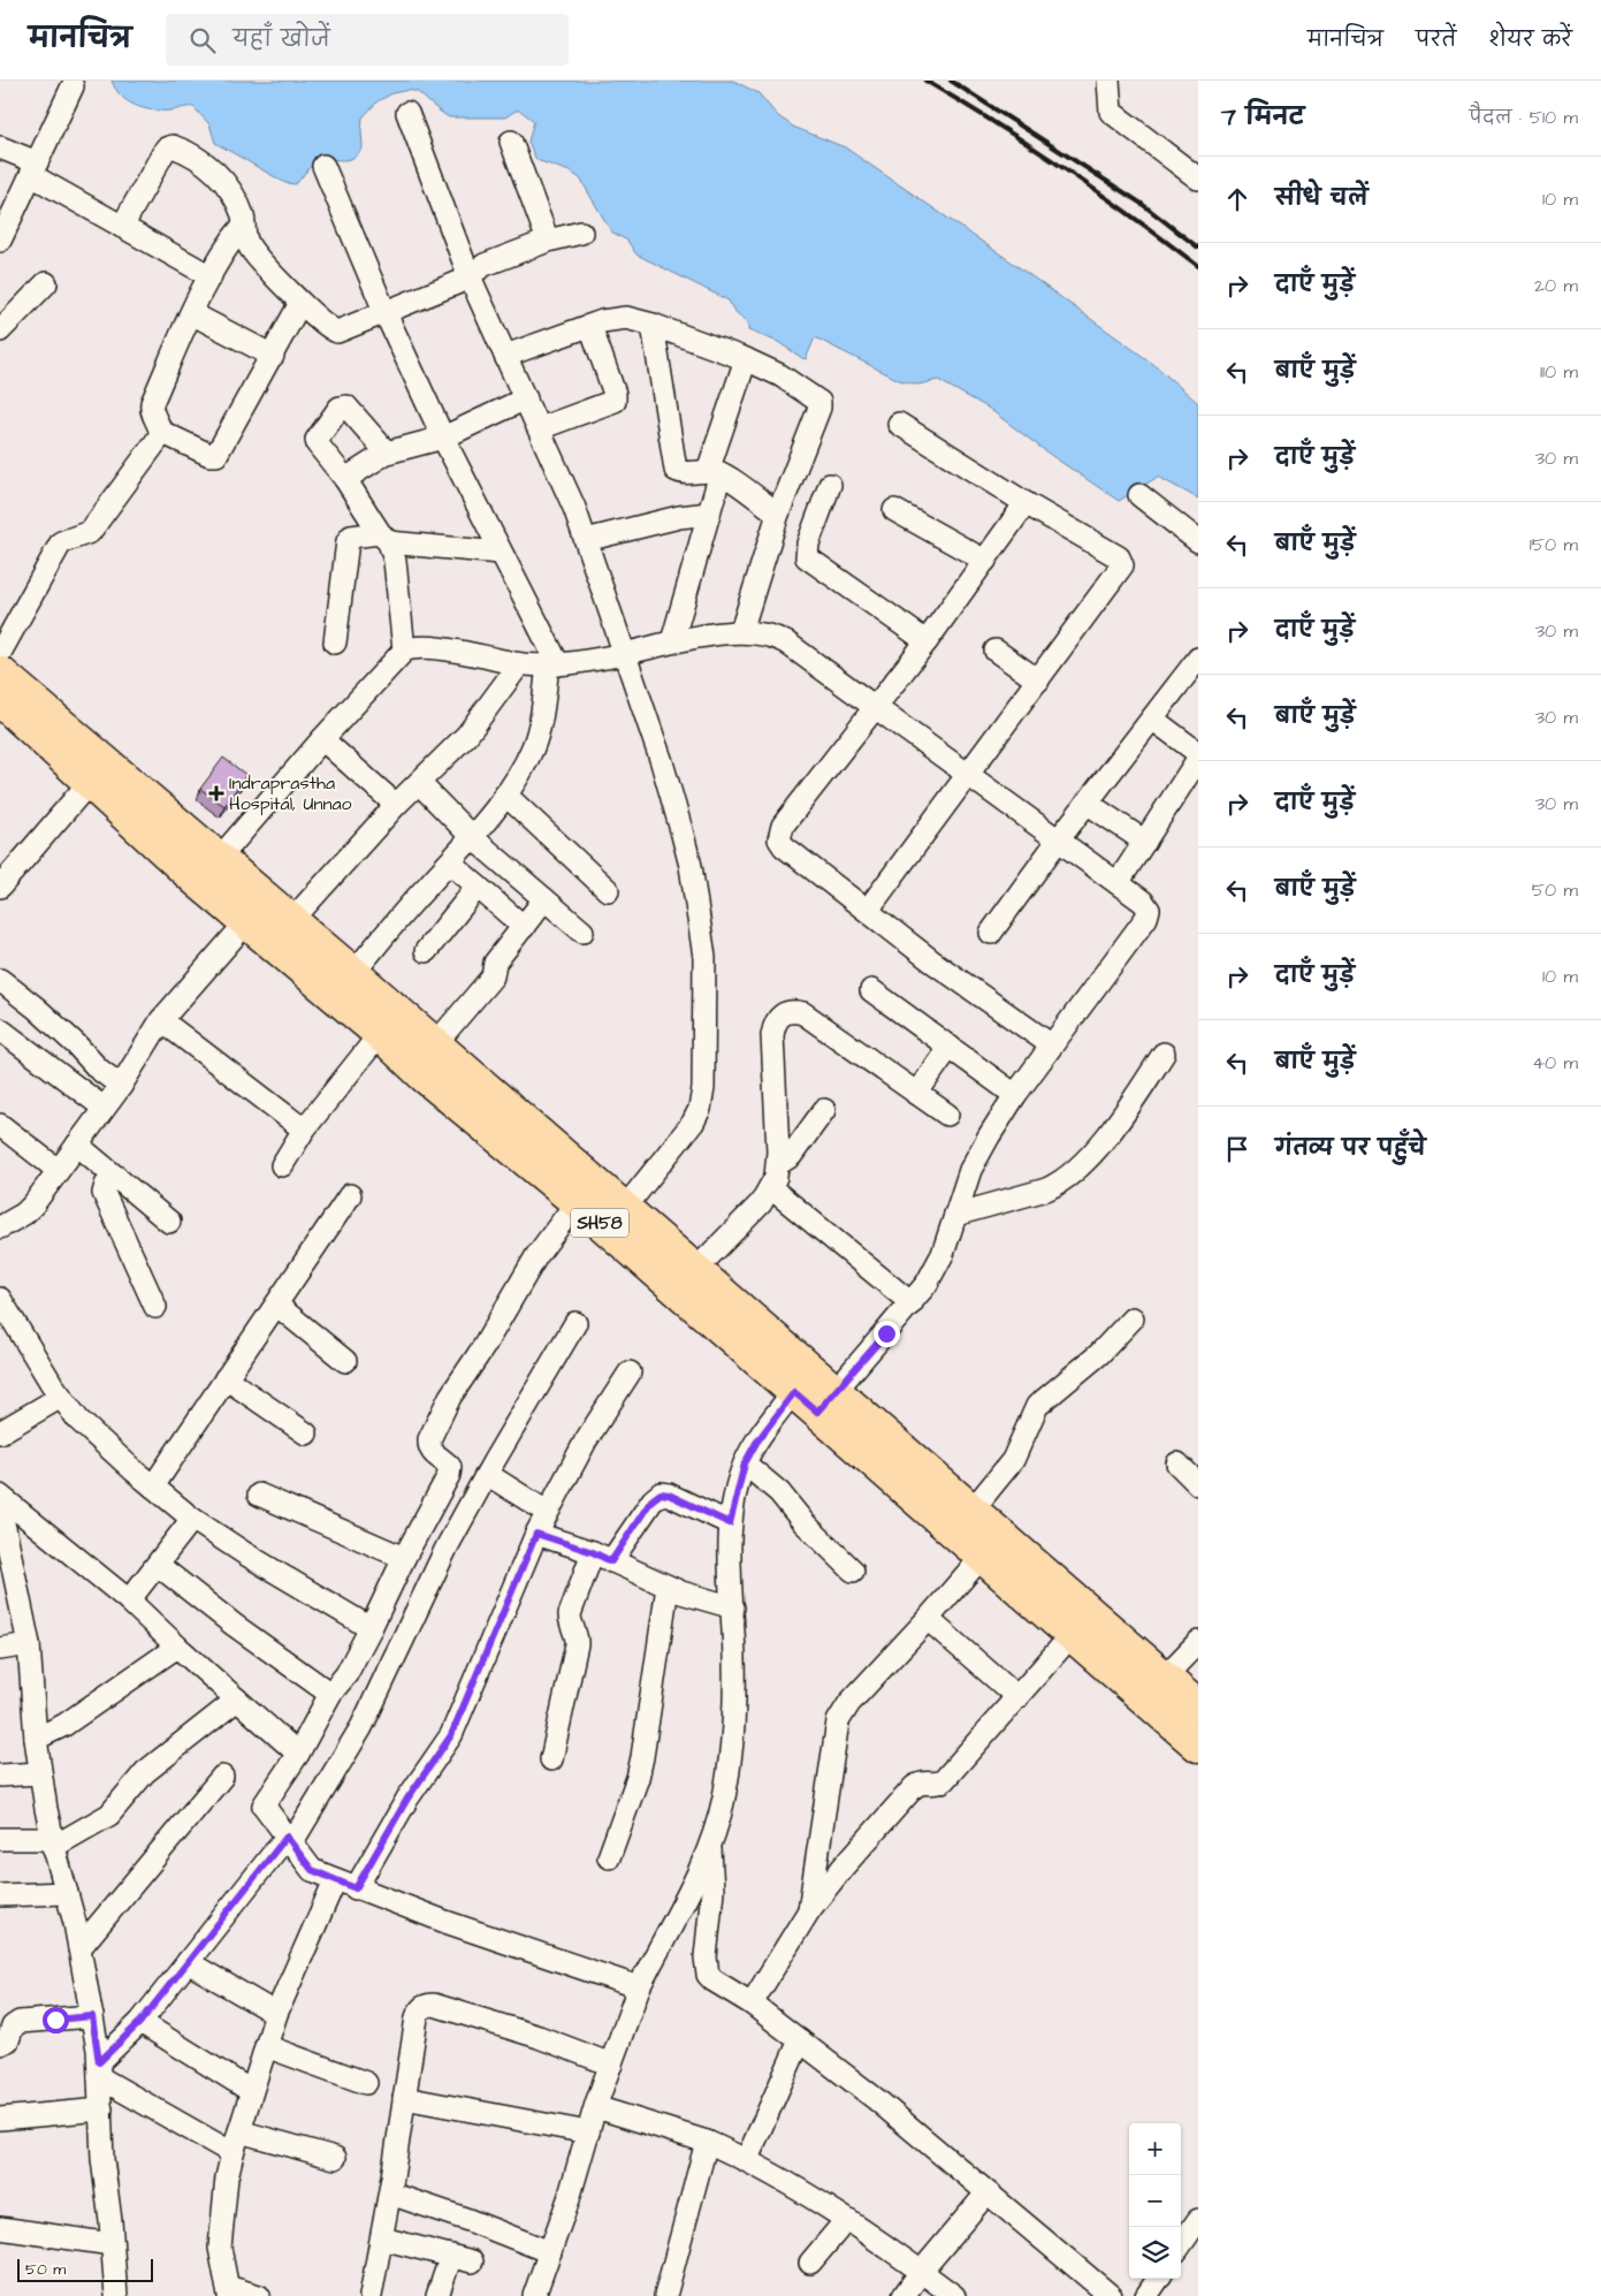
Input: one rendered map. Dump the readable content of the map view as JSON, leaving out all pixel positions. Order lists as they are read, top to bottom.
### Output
{
  "streets": {
    "main road": ["SH58"]
  },
  "places": {
    "health": ["Indraprastha Hospital, Unnao"]
  },
  "scale_bar": "50 m",
  "page": {
    "header": "मानचित्र",
    "search": "यहाँ खोजें",
    "nav": ["मानचित्र", "परतें", "शेयर करें"],
    "heading": ["7 मिनट", "पैदल · 510 m"],
    "list": [
      ["सीधे चलें", "10 m"],
      ["दाएँ मुड़ें", "20 m"],
      ["बाएँ मुड़ें", "110 m"],
      ["दाएँ मुड़ें", "30 m"],
      ["बाएँ मुड़ें", "150 m"],
      ["दाएँ मुड़ें", "30 m"],
      ["बाएँ मुड़ें", "30 m"],
      ["दाएँ मुड़ें", "30 m"],
      ["बाएँ मुड़ें", "50 m"],
      ["दाएँ मुड़ें", "10 m"],
      ["बाएँ मुड़ें", "40 m"],
      "गंतव्य पर पहुँचे"
    ],
    "map_buttons": ["+", "−"],
    "scale": "50 m"
  }
}
